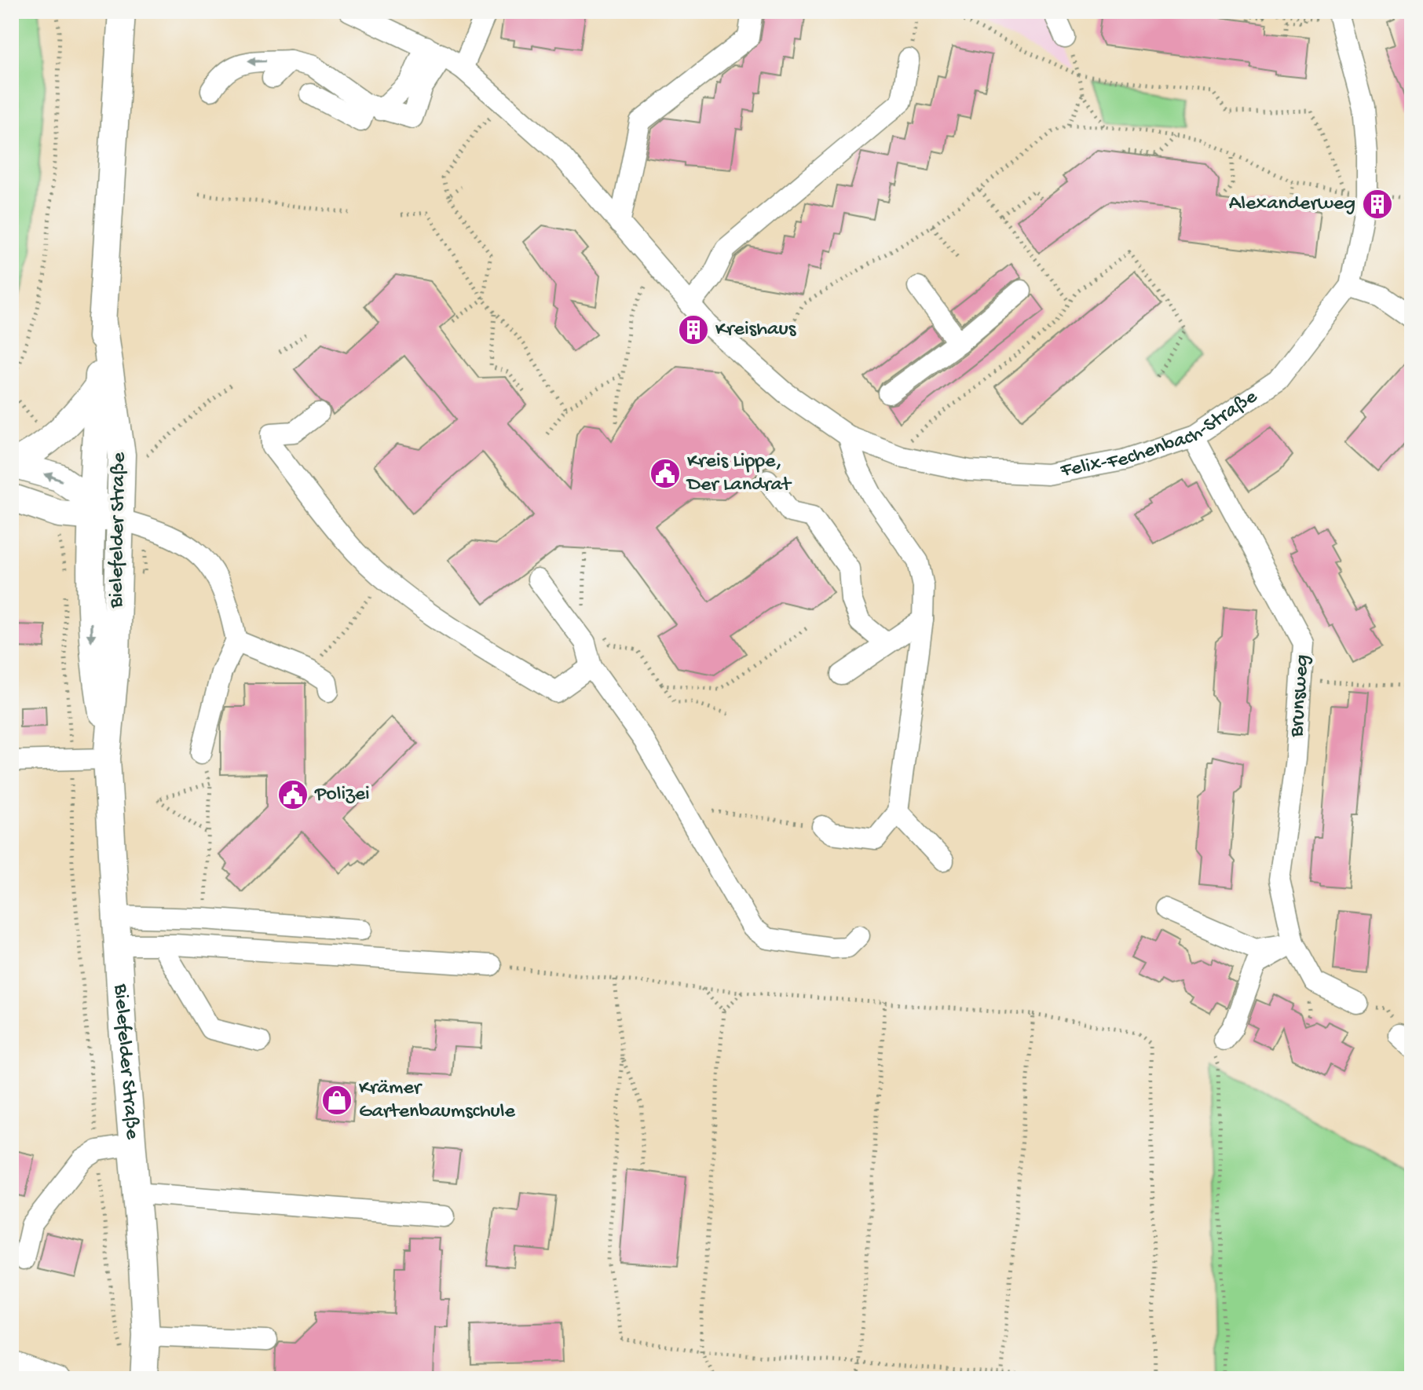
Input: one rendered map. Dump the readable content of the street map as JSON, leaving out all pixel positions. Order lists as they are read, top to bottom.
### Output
{
  "streets": {
    "main road": ["Bielefelder Straße"],
    "street": ["Felix-Fechenbach-Straße", "Brunsweg"]
  },
  "crossings": [
    ["Felix-Fechenbach-Straße", "Brunsweg"]
  ],
  "places": {
    "building": ["Alexanderweg", "Kreishaus"],
    "public building": ["Kreis Lippe, Der Landrat", "Polizei"],
    "shop": ["Krämer Gartenbaumschule"]
  }
}
